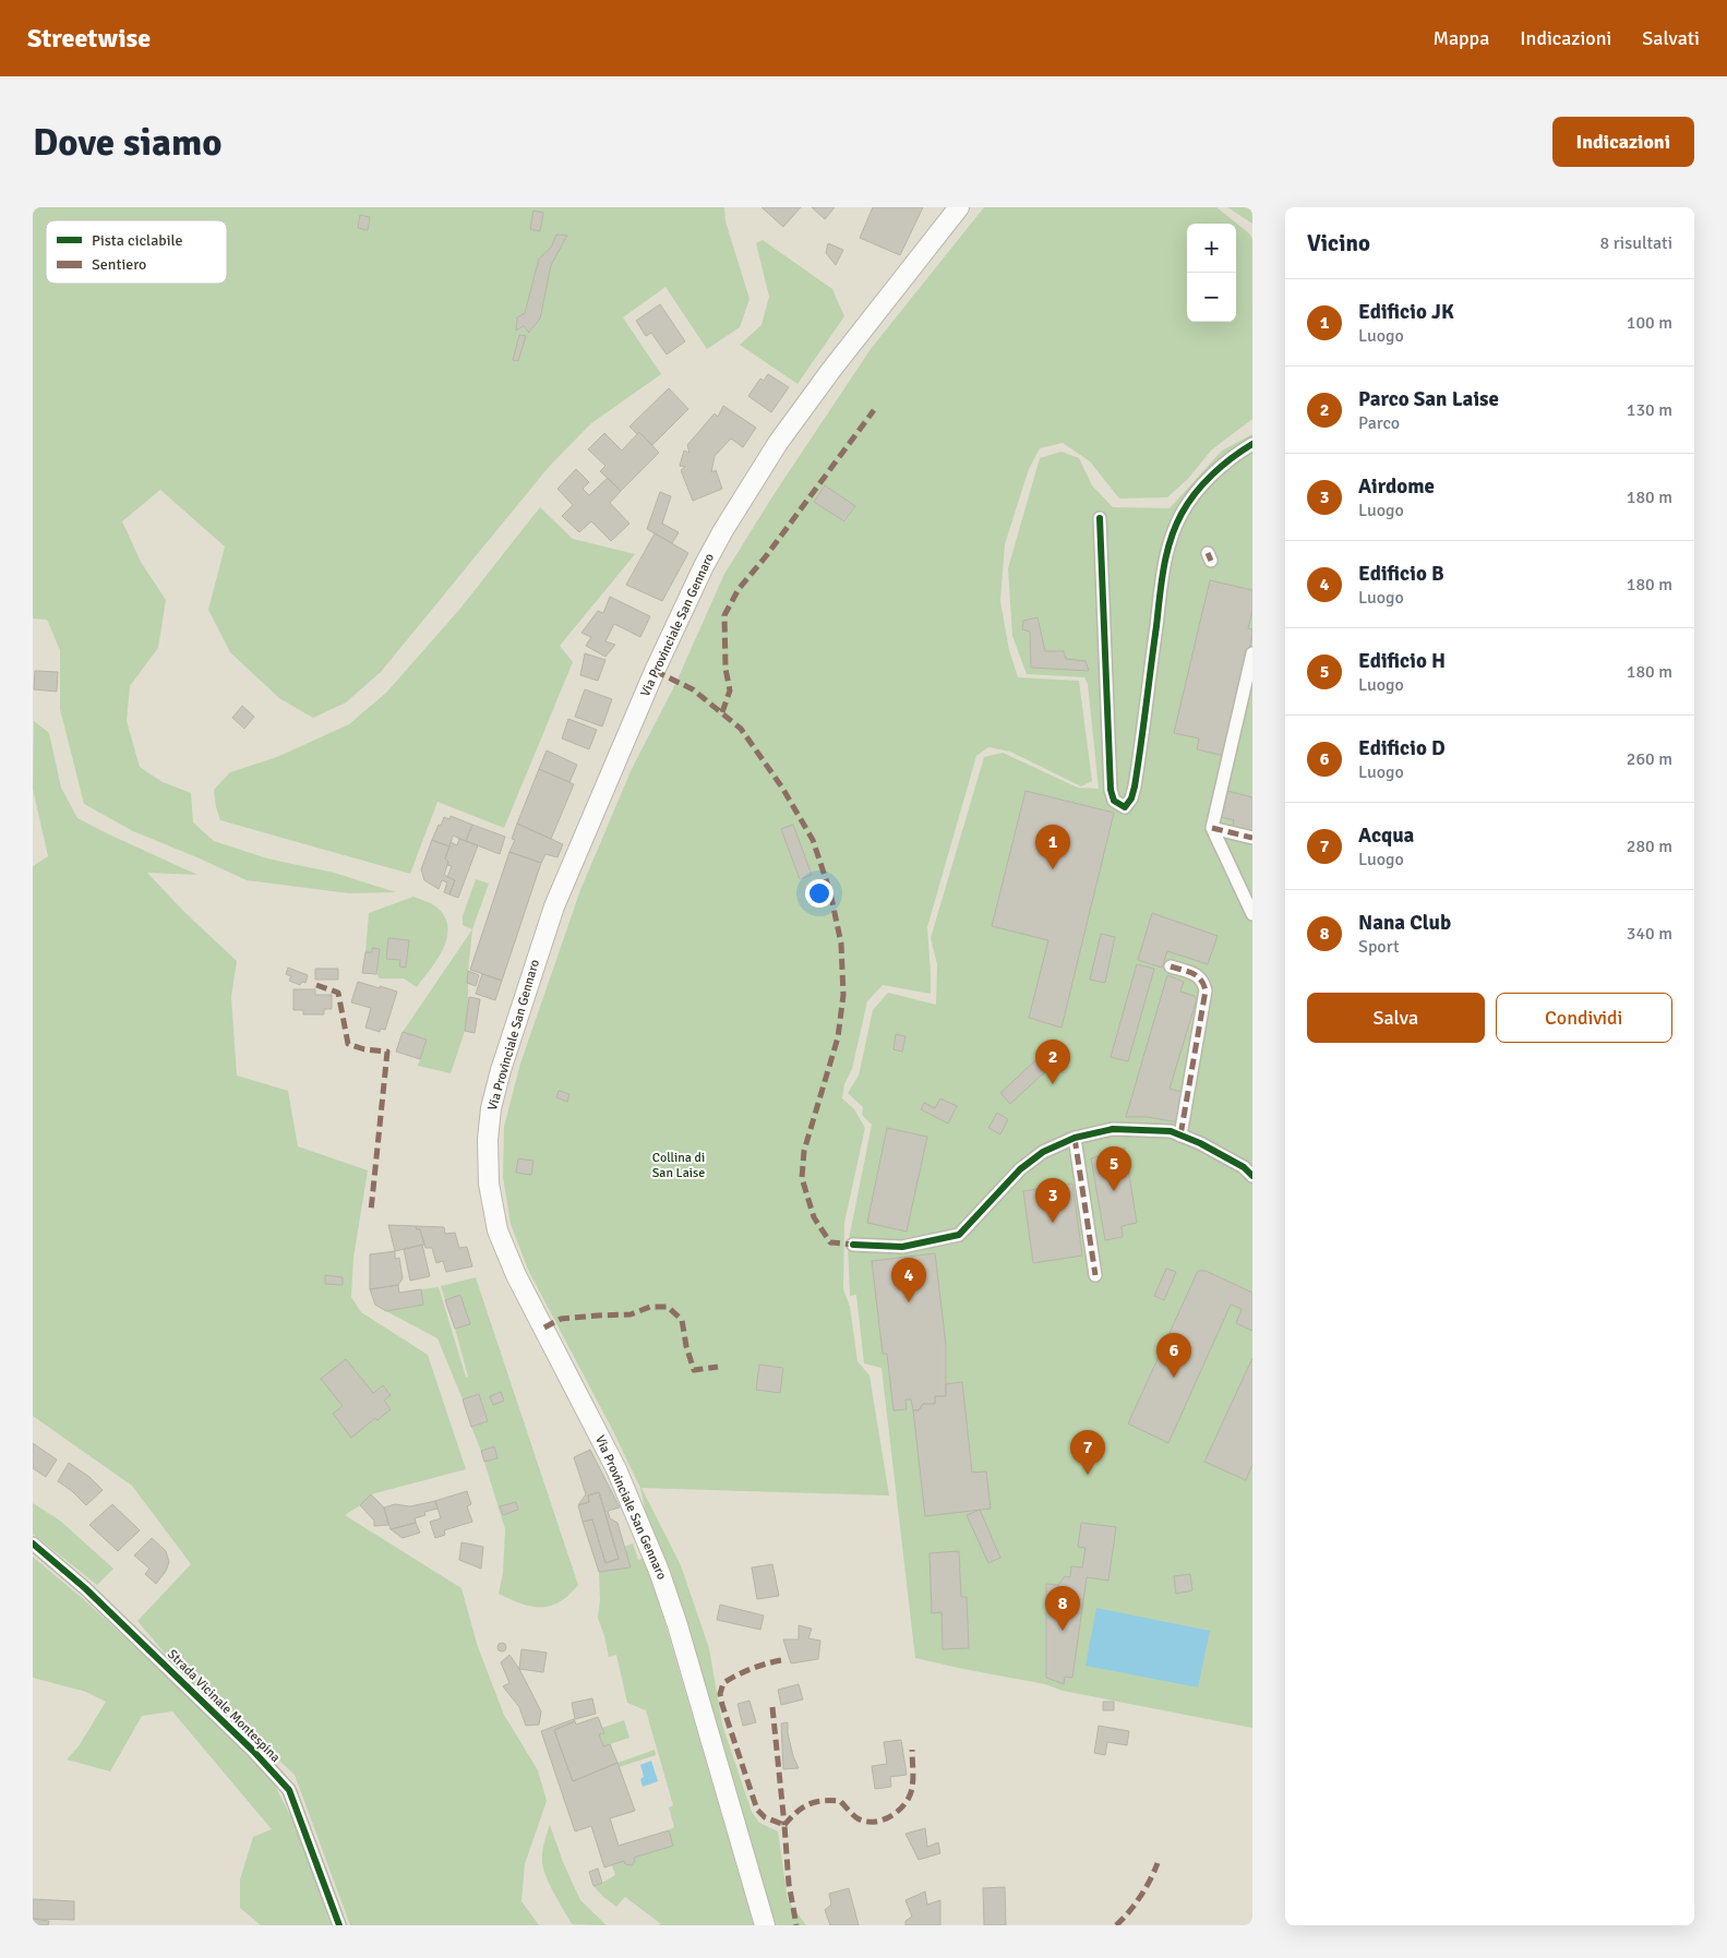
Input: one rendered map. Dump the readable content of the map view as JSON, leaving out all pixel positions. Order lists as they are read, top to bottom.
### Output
{
  "streets": {
    "main road": ["Via Provinciale San Gennaro"],
    "street": ["Strada Vicinale Montespina"]
  },
  "parks": ["Collina di San Laise"],
  "legend": ["Pista ciclabile", "Sentiero"],
  "page": {
    "header": "Streetwise",
    "nav": ["Mappa", "Indicazioni", "Salvati"],
    "buttons": [
      "Indicazioni",
      ["Salva", "Condividi"]
    ],
    "title": "Dove siamo",
    "heading": ["Vicino", "8 risultati"],
    "map_buttons": ["+", "−"],
    "list": [
      {
        "mark": "1",
        "name": "Edificio JK",
        "note": "Luogo",
        "value": "100 m"
      },
      {
        "mark": "2",
        "name": "Parco San Laise",
        "note": "Parco",
        "value": "130 m"
      },
      {
        "mark": "3",
        "name": "Airdome",
        "note": "Luogo",
        "value": "180 m"
      },
      {
        "mark": "4",
        "name": "Edificio B",
        "note": "Luogo",
        "value": "180 m"
      },
      {
        "mark": "5",
        "name": "Edificio H",
        "note": "Luogo",
        "value": "180 m"
      },
      {
        "mark": "6",
        "name": "Edificio D",
        "note": "Luogo",
        "value": "260 m"
      },
      {
        "mark": "7",
        "name": "Acqua",
        "note": "Luogo",
        "value": "280 m"
      },
      {
        "mark": "8",
        "name": "Nana Club",
        "note": "Sport",
        "value": "340 m"
      }
    ],
    "pins": [
      "1",
      "2",
      "5",
      "3",
      "4",
      "6",
      "7",
      "8"
    ]
  }
}
